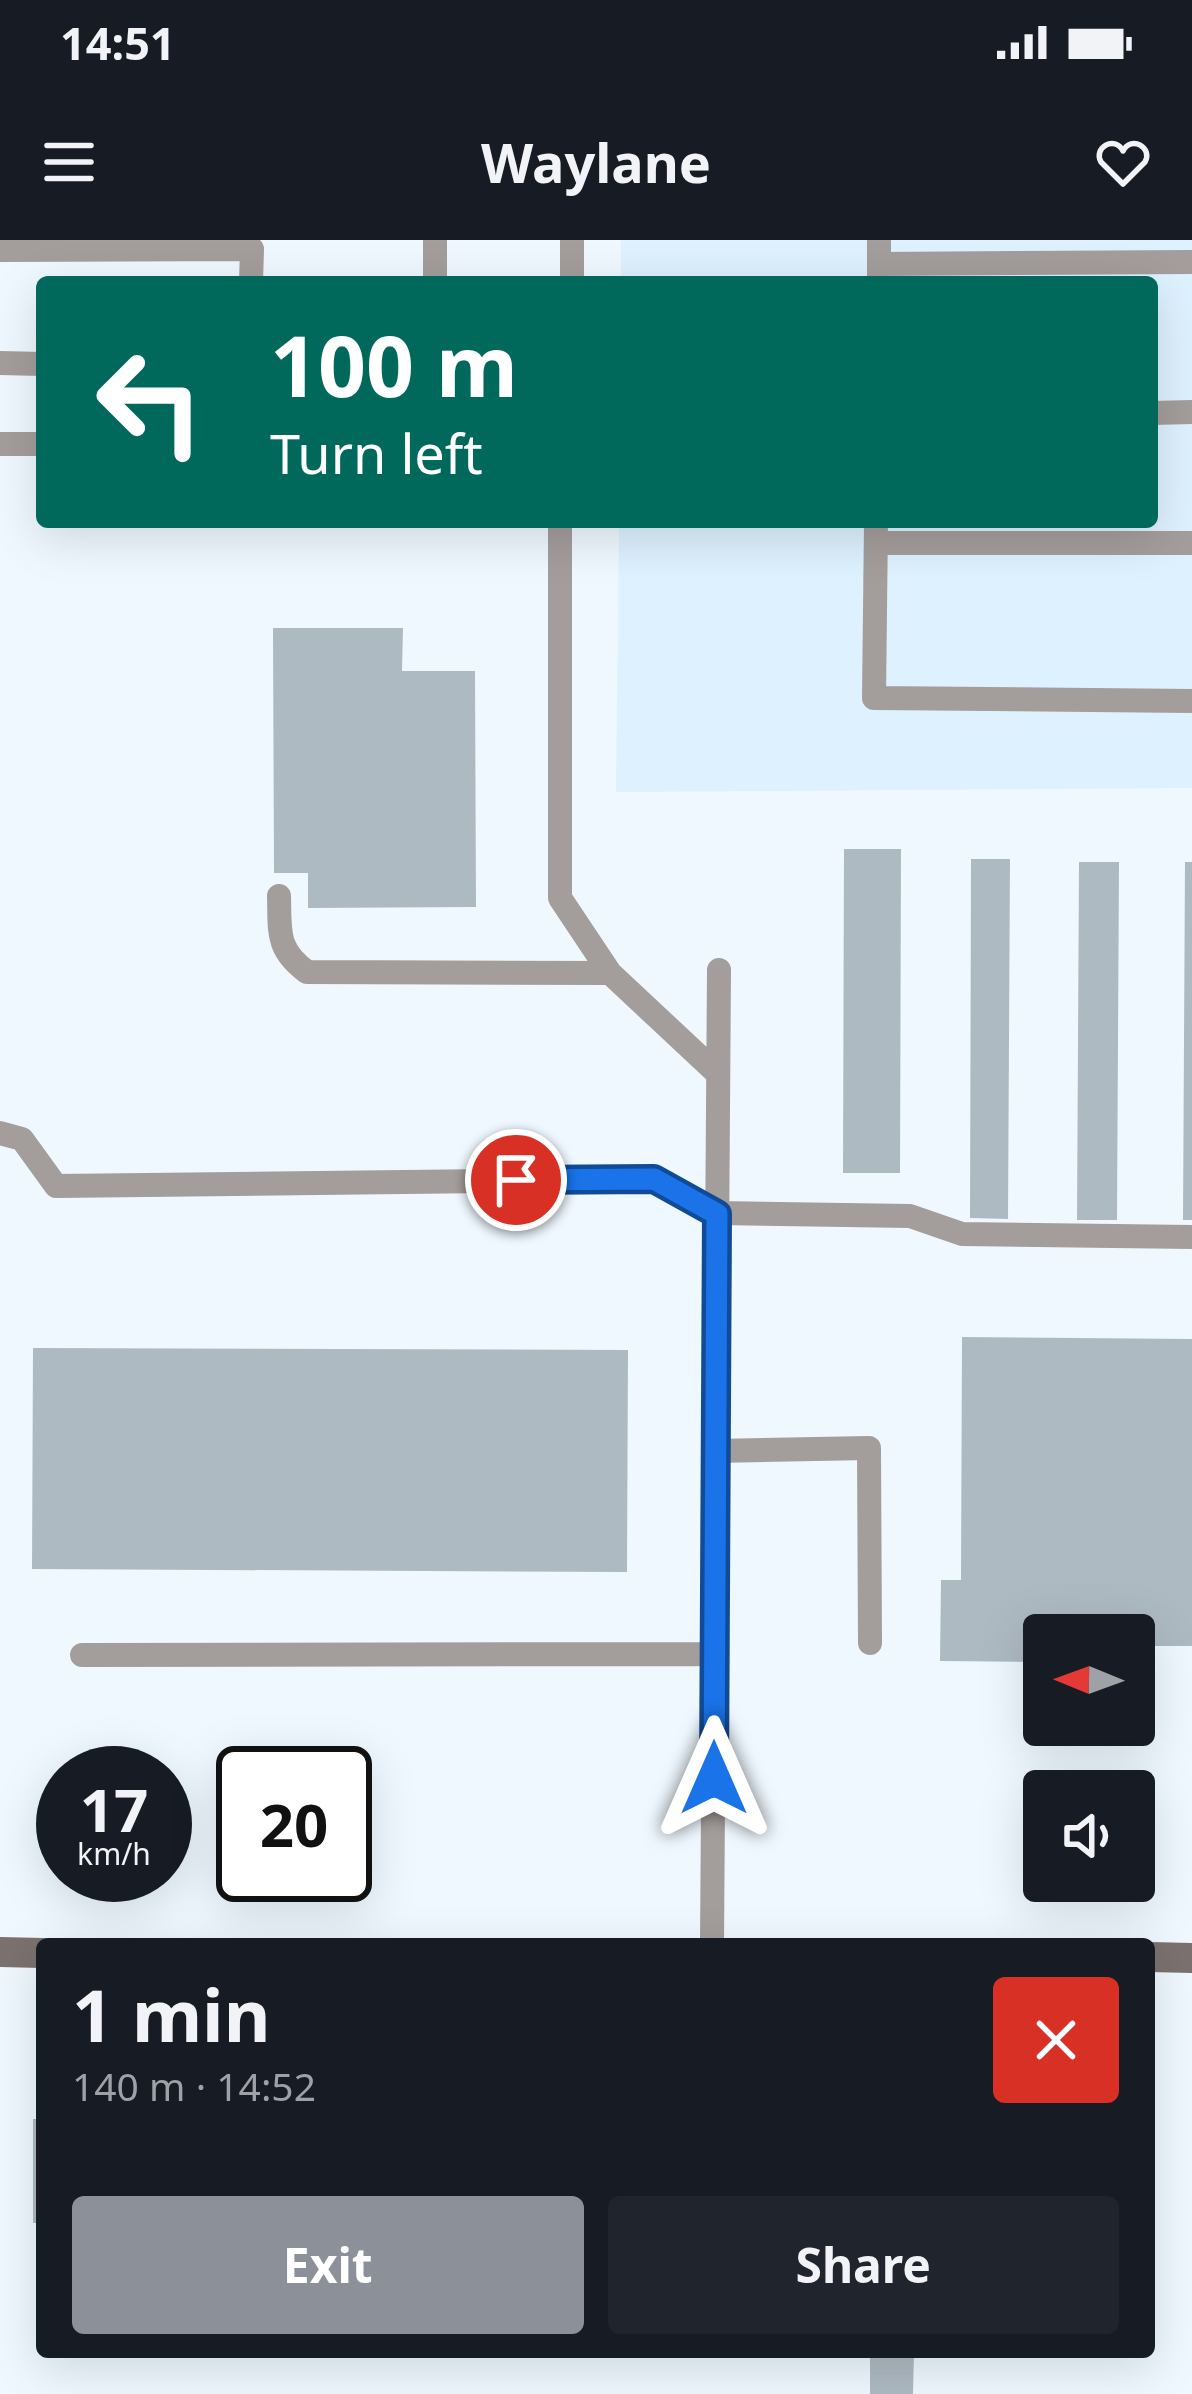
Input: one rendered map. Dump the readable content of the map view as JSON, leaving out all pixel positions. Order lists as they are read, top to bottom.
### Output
{
  "north": "left",
  "page": {
    "status": "14:51",
    "header": "Waylane",
    "turn": ["100 m", "Turn left"],
    "speed": "17 km/h",
    "limit": "20",
    "heading": ["1 min", "140 m · 14:52"],
    "buttons": ["Exit", "Share"]
  }
}
